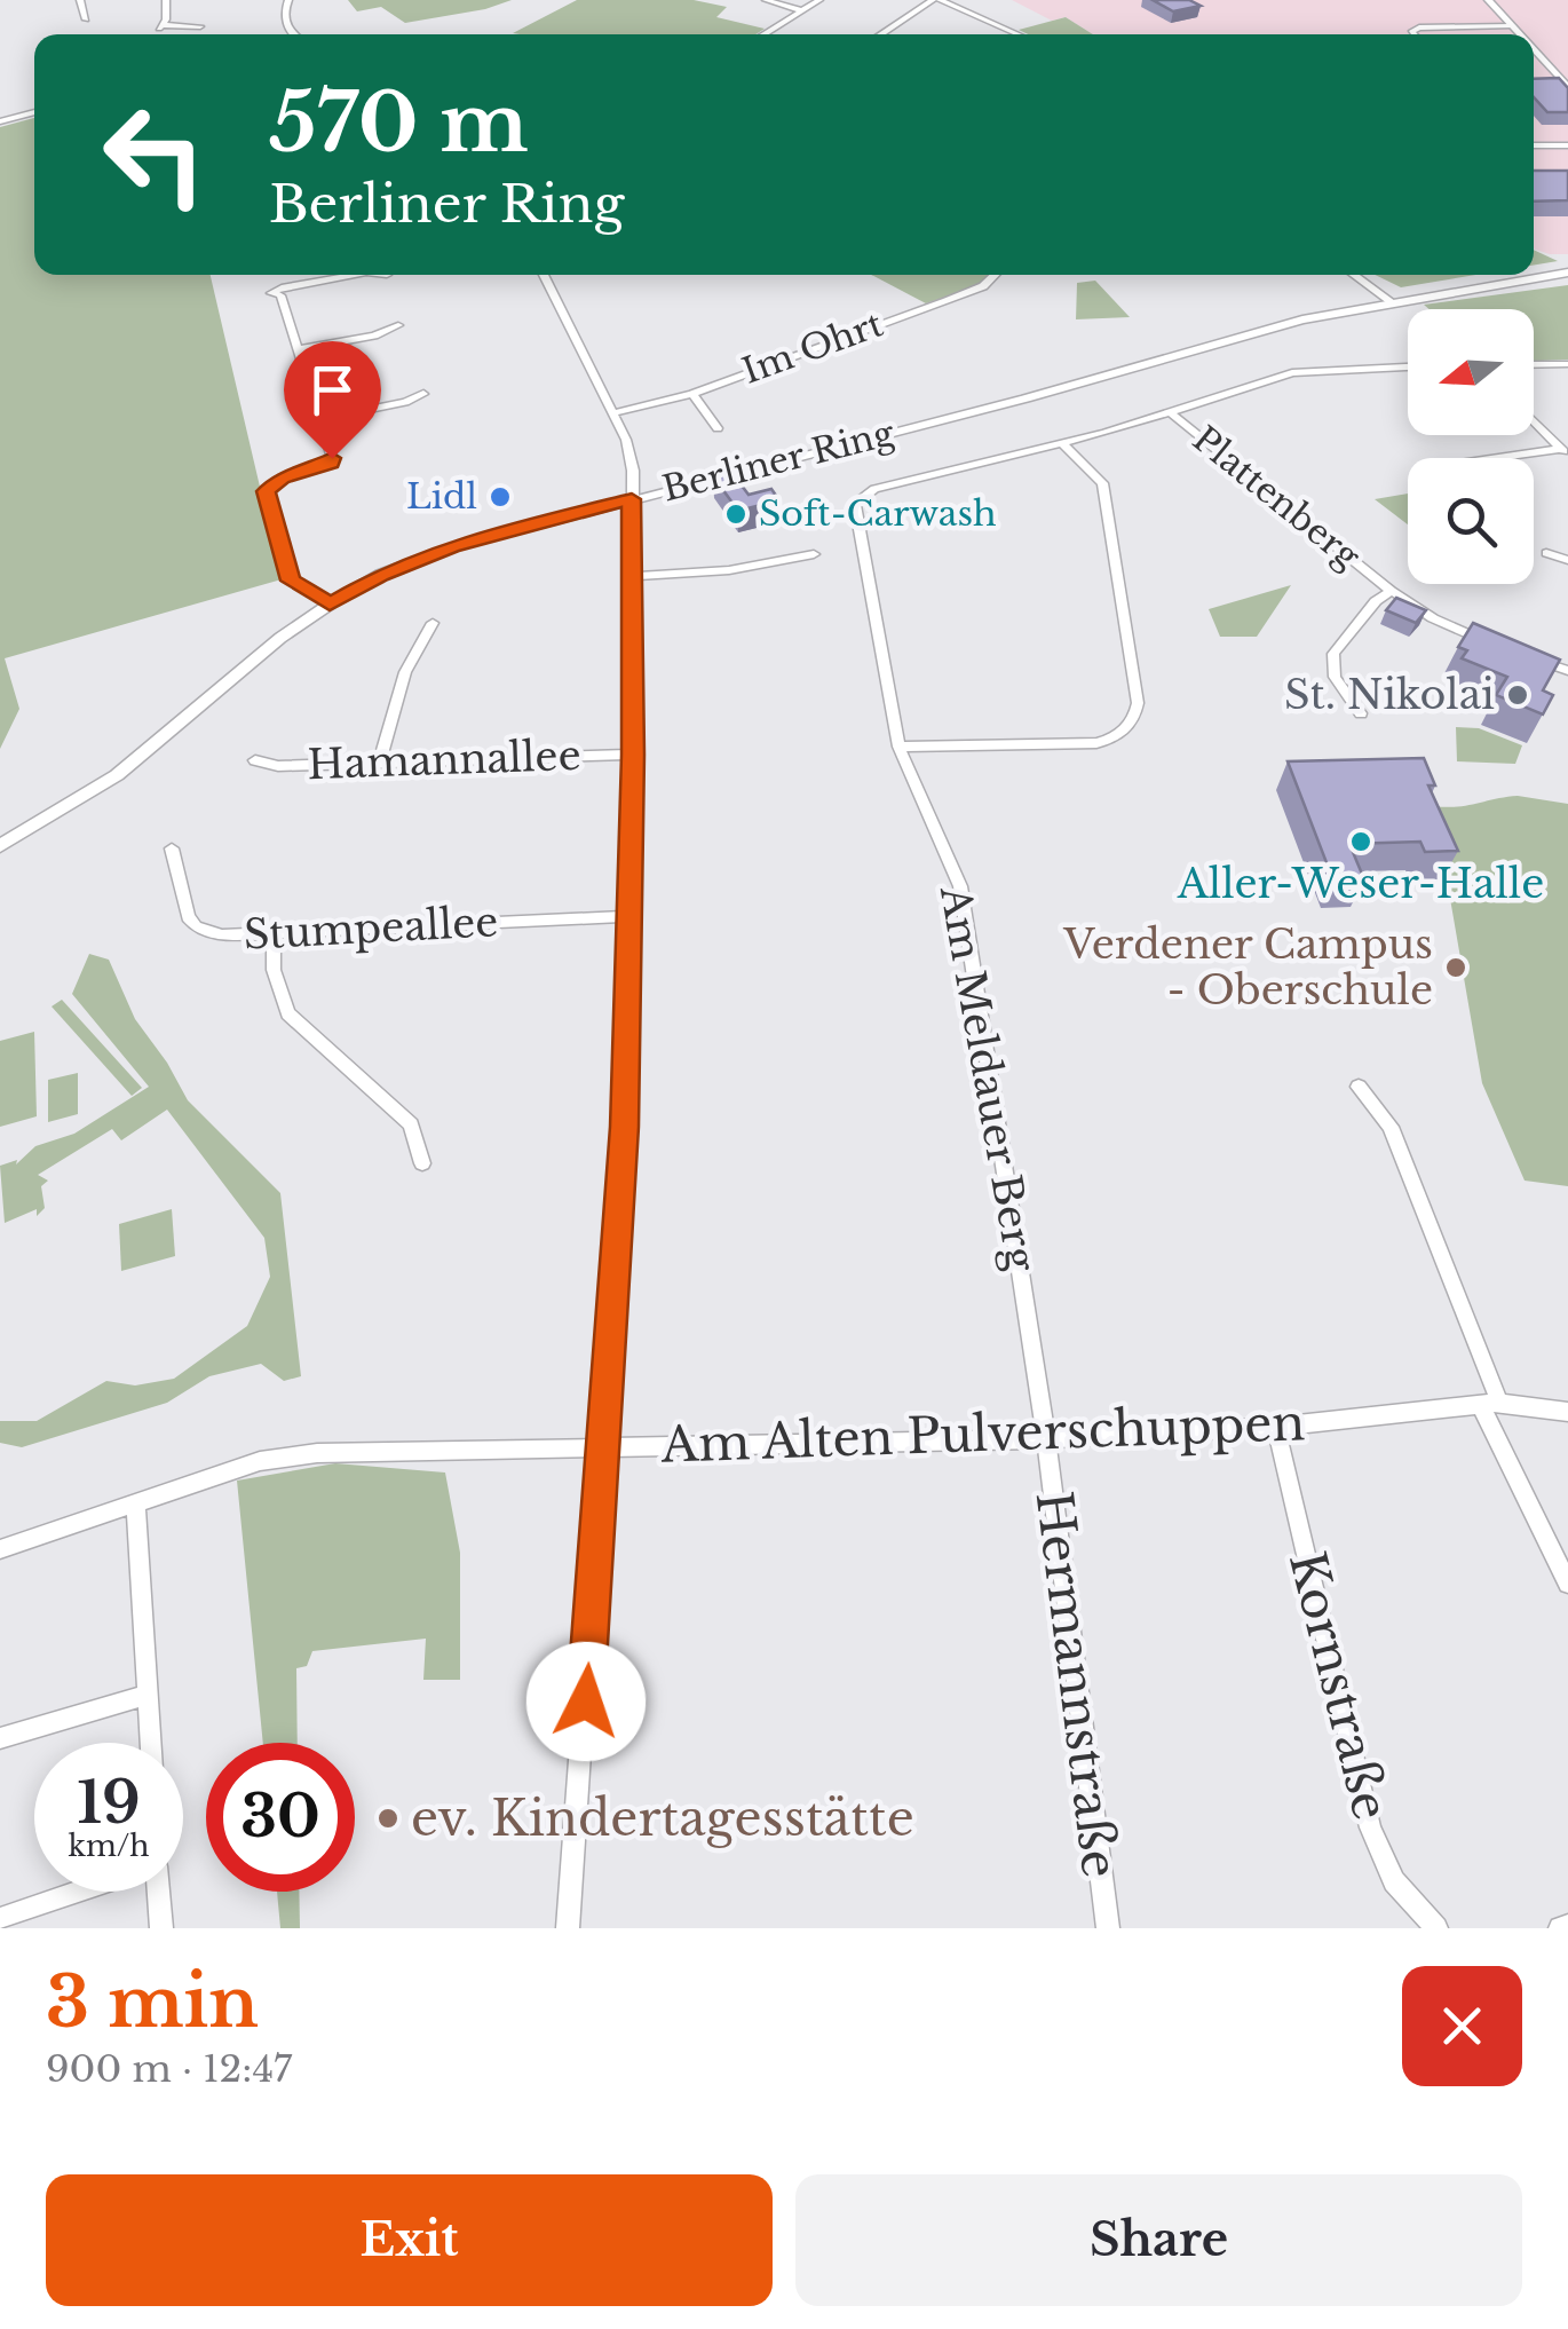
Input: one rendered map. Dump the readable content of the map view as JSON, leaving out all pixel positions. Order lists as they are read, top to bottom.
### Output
{
  "streets": {
    "street": [
      "Im Ohrt",
      "Berliner Ring",
      "Plattenberg",
      "Hamannallee",
      "Stumpeallee",
      "Am Meldauer Berg",
      "Am Alten Pulverschuppen",
      "Hermannstraße",
      "Kornstraße"
    ]
  },
  "crossings": [
    ["Plattenberg", "Am Meldauer Berg"],
    ["Am Meldauer Berg", "Am Alten Pulverschuppen"],
    ["Am Meldauer Berg", "Hermannstraße"],
    ["Am Alten Pulverschuppen", "Hermannstraße"],
    ["Am Alten Pulverschuppen", "Kornstraße"]
  ],
  "places": [
    "Lidl",
    "Soft-Carwash",
    "St. Nikolai",
    "Aller-Weser-Halle",
    "Verdener Campus - Oberschule",
    "ev. Kindertagesstätte"
  ],
  "north": "left",
  "page": {
    "turn": ["570 m", "Berliner Ring"],
    "speed": "19 km/h",
    "limit": "30",
    "heading": ["3 min", "900 m · 12:47"],
    "buttons": ["Exit", "Share"]
  }
}
